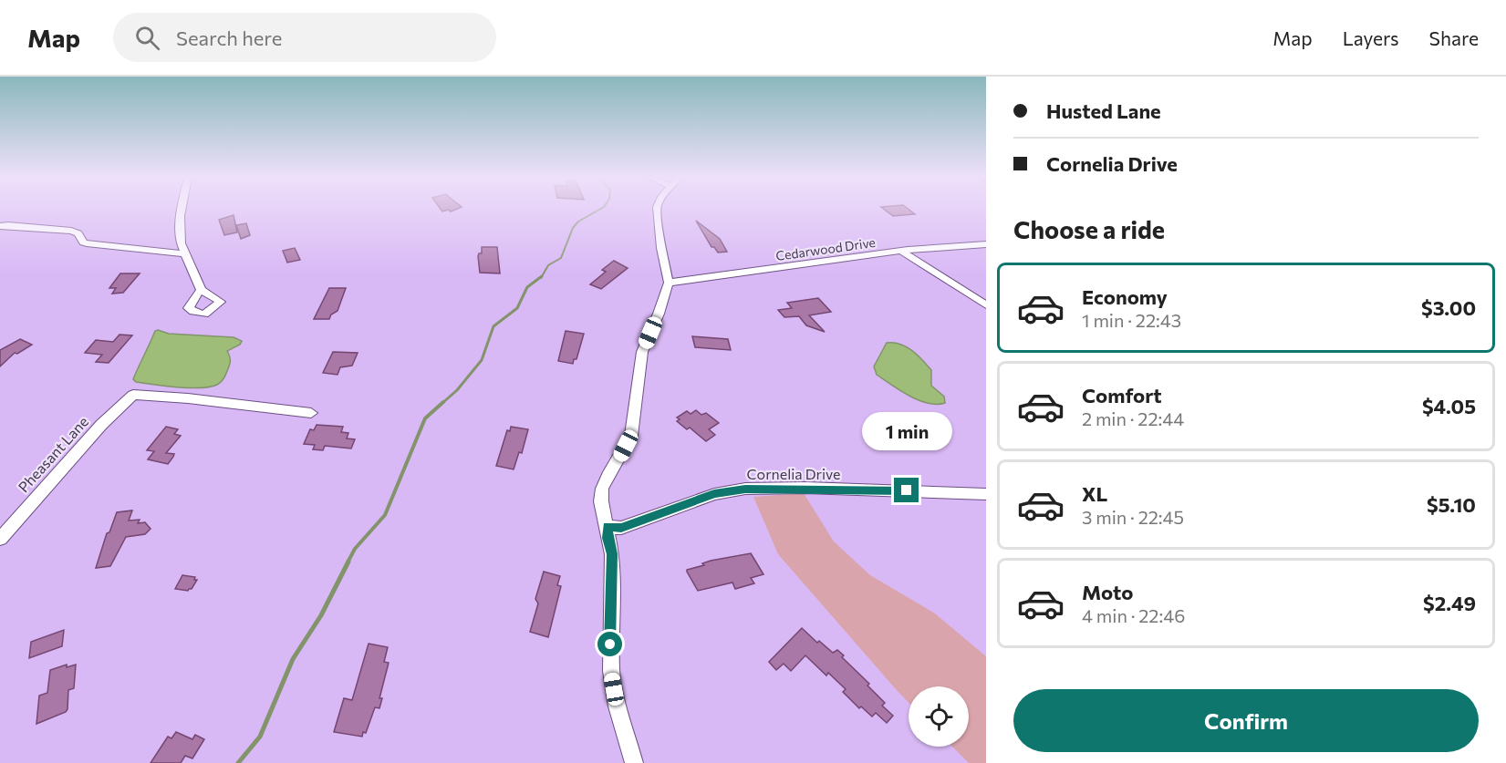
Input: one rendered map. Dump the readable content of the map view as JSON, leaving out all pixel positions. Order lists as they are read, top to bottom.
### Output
{
  "streets": {
    "street": ["Cedarwood Drive", "Pheasant Lane", "Cornelia Drive"]
  },
  "page": {
    "header": "Map",
    "search": "Search here",
    "nav": ["Map", "Layers", "Share"],
    "banner": ["Husted Lane", "Cornelia Drive"],
    "heading": "Choose a ride",
    "list": [
      {
        "name": "Economy",
        "note": "1 min · 22:43",
        "value": "$3.00"
      },
      {
        "name": "Comfort",
        "note": "2 min · 22:44",
        "value": "$4.05"
      },
      {
        "name": "XL",
        "note": "3 min · 22:45",
        "value": "$5.10"
      },
      {
        "name": "Moto",
        "note": "4 min · 22:46",
        "value": "$2.49"
      }
    ],
    "bubble": "1 min",
    "buttons": "Confirm"
  }
}
